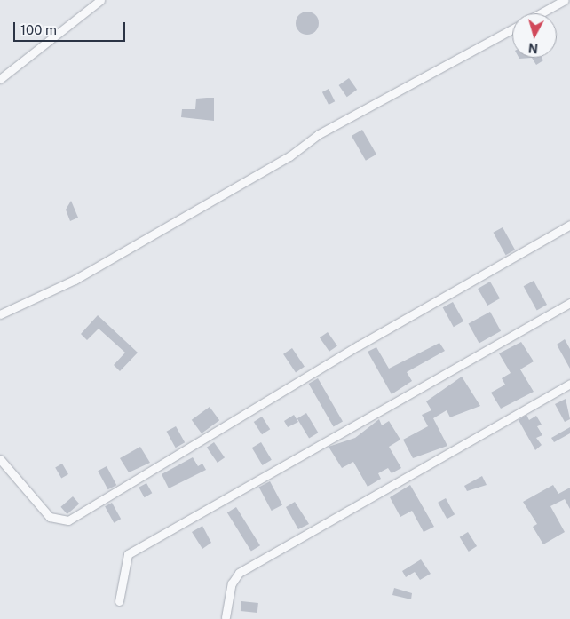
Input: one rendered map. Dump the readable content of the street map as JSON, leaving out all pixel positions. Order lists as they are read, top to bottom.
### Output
{
  "scale_bar": "100 m",
  "north": "bottom"
}
